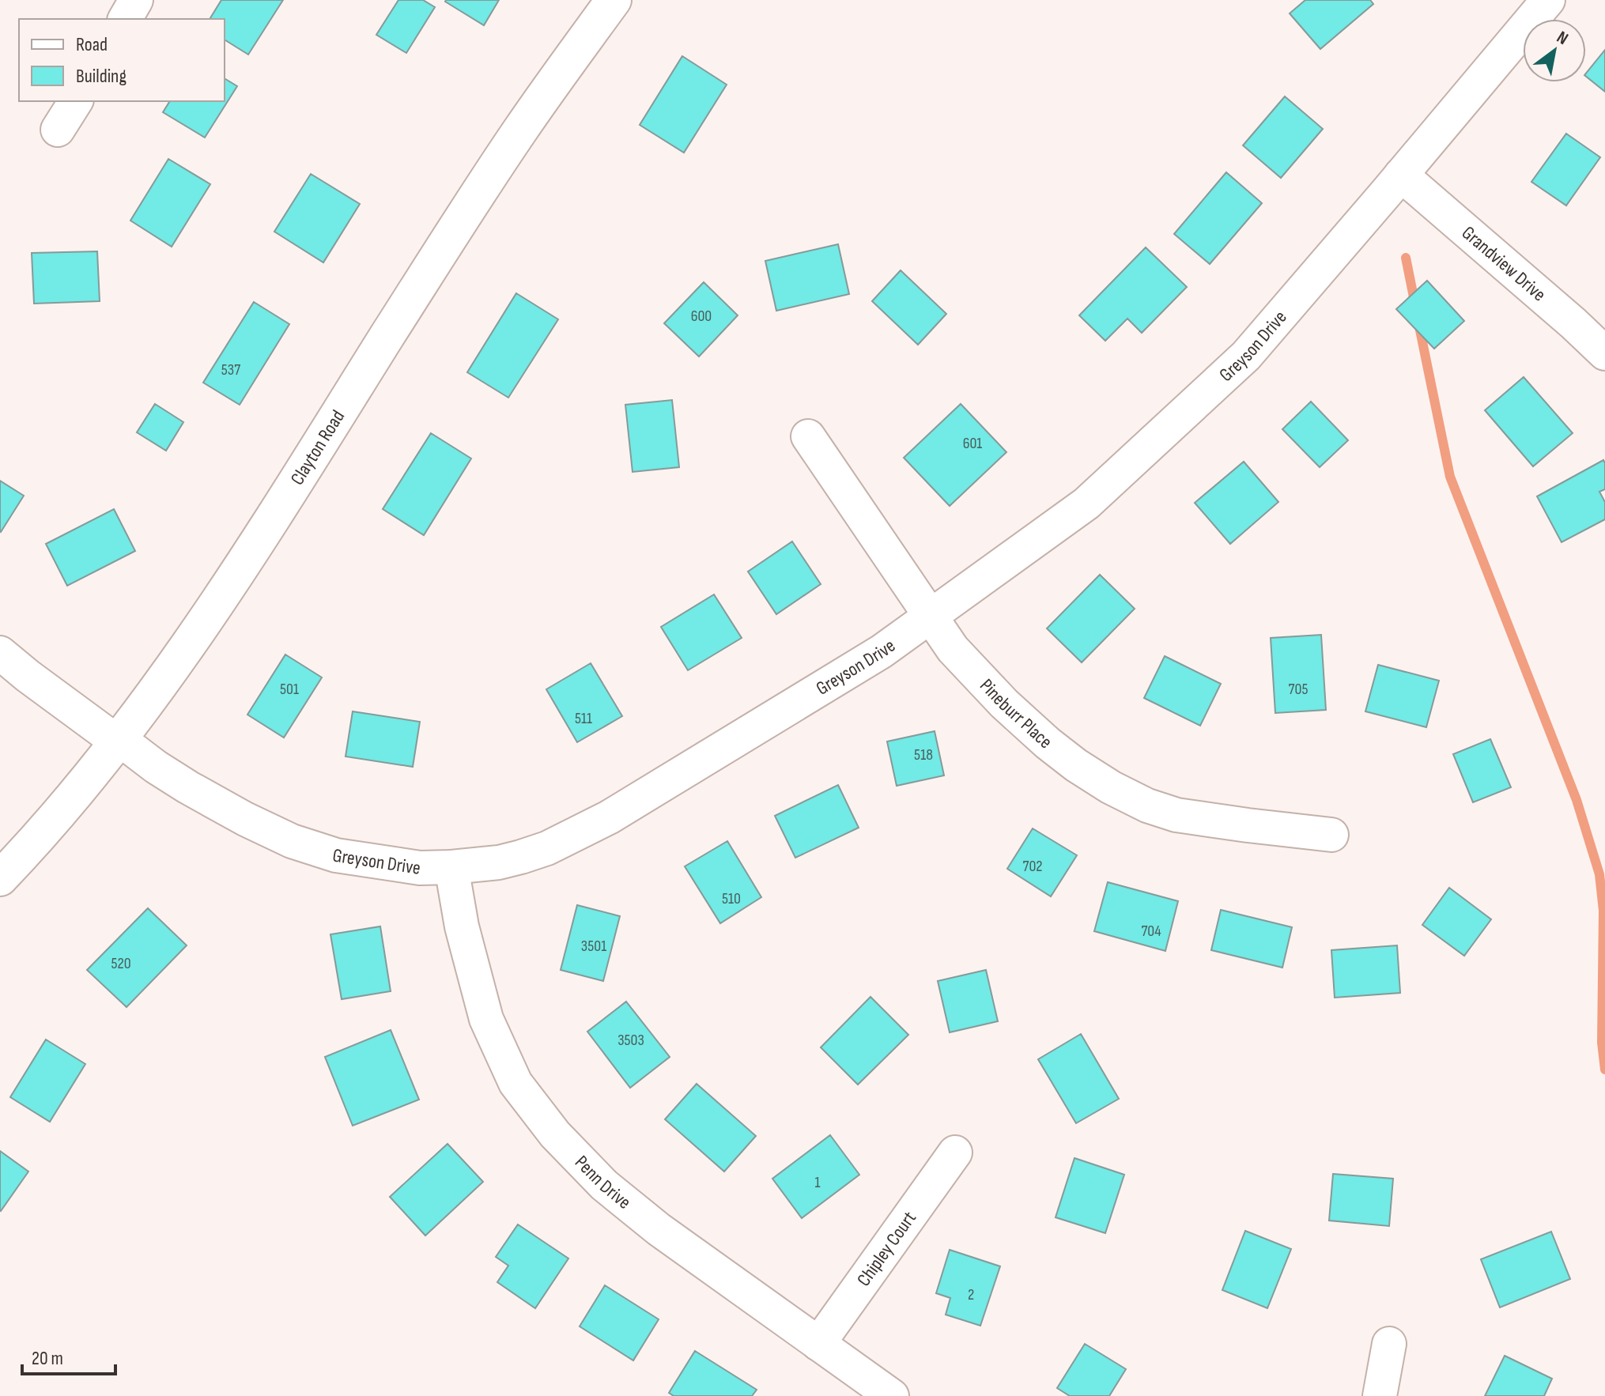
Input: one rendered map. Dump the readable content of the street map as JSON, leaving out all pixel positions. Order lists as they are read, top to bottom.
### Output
{
  "streets": {
    "street": [
      "Grandview Drive",
      "Greyson Drive",
      "Clayton Road",
      "Pineburr Place",
      "Penn Drive",
      "Chipley Court"
    ]
  },
  "crossings": [
    ["Grandview Drive", "Greyson Drive"],
    ["Greyson Drive", "Clayton Road"],
    ["Greyson Drive", "Pineburr Place"],
    ["Greyson Drive", "Penn Drive"],
    ["Penn Drive", "Chipley Court"]
  ],
  "house_numbers": [
    "600",
    "537",
    "601",
    "501",
    "705",
    "511",
    "518",
    "702",
    "510",
    "704",
    "3501",
    "520",
    "3503",
    "1",
    "2"
  ],
  "legend": ["Road", "Building"],
  "scale_bar": "20 m",
  "north": "top right"
}
